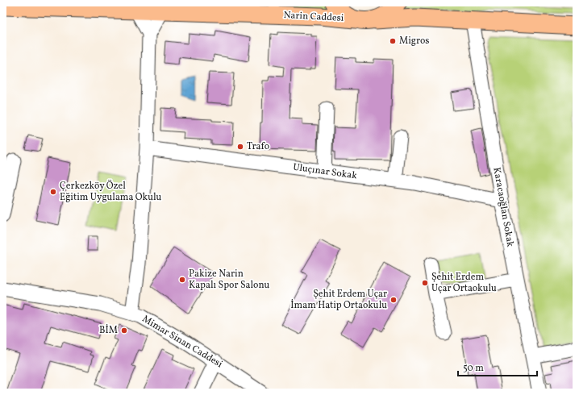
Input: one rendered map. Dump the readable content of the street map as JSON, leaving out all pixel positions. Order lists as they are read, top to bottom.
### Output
{
  "streets": {
    "main road": ["Narin Caddesi"],
    "street": ["Uluçınar Sokak", "Karacaoğlan Sokak", "Mimar Sinan Caddesi"]
  },
  "crossings": [
    ["Uluçınar Sokak", "Karacaoğlan Sokak"]
  ],
  "places": [
    "Migros",
    "Trafo",
    "Çerkezköy Özel Eğitim Uygulama Okulu",
    "Pakize Narin Kapalı Spor Salonu",
    "Şehit Erdem Uçar Ortaokulu",
    "Şehit Erdem Uçar İmam Hatip Ortaokulu",
    "BİM"
  ],
  "scale_bar": "50 m"
}
